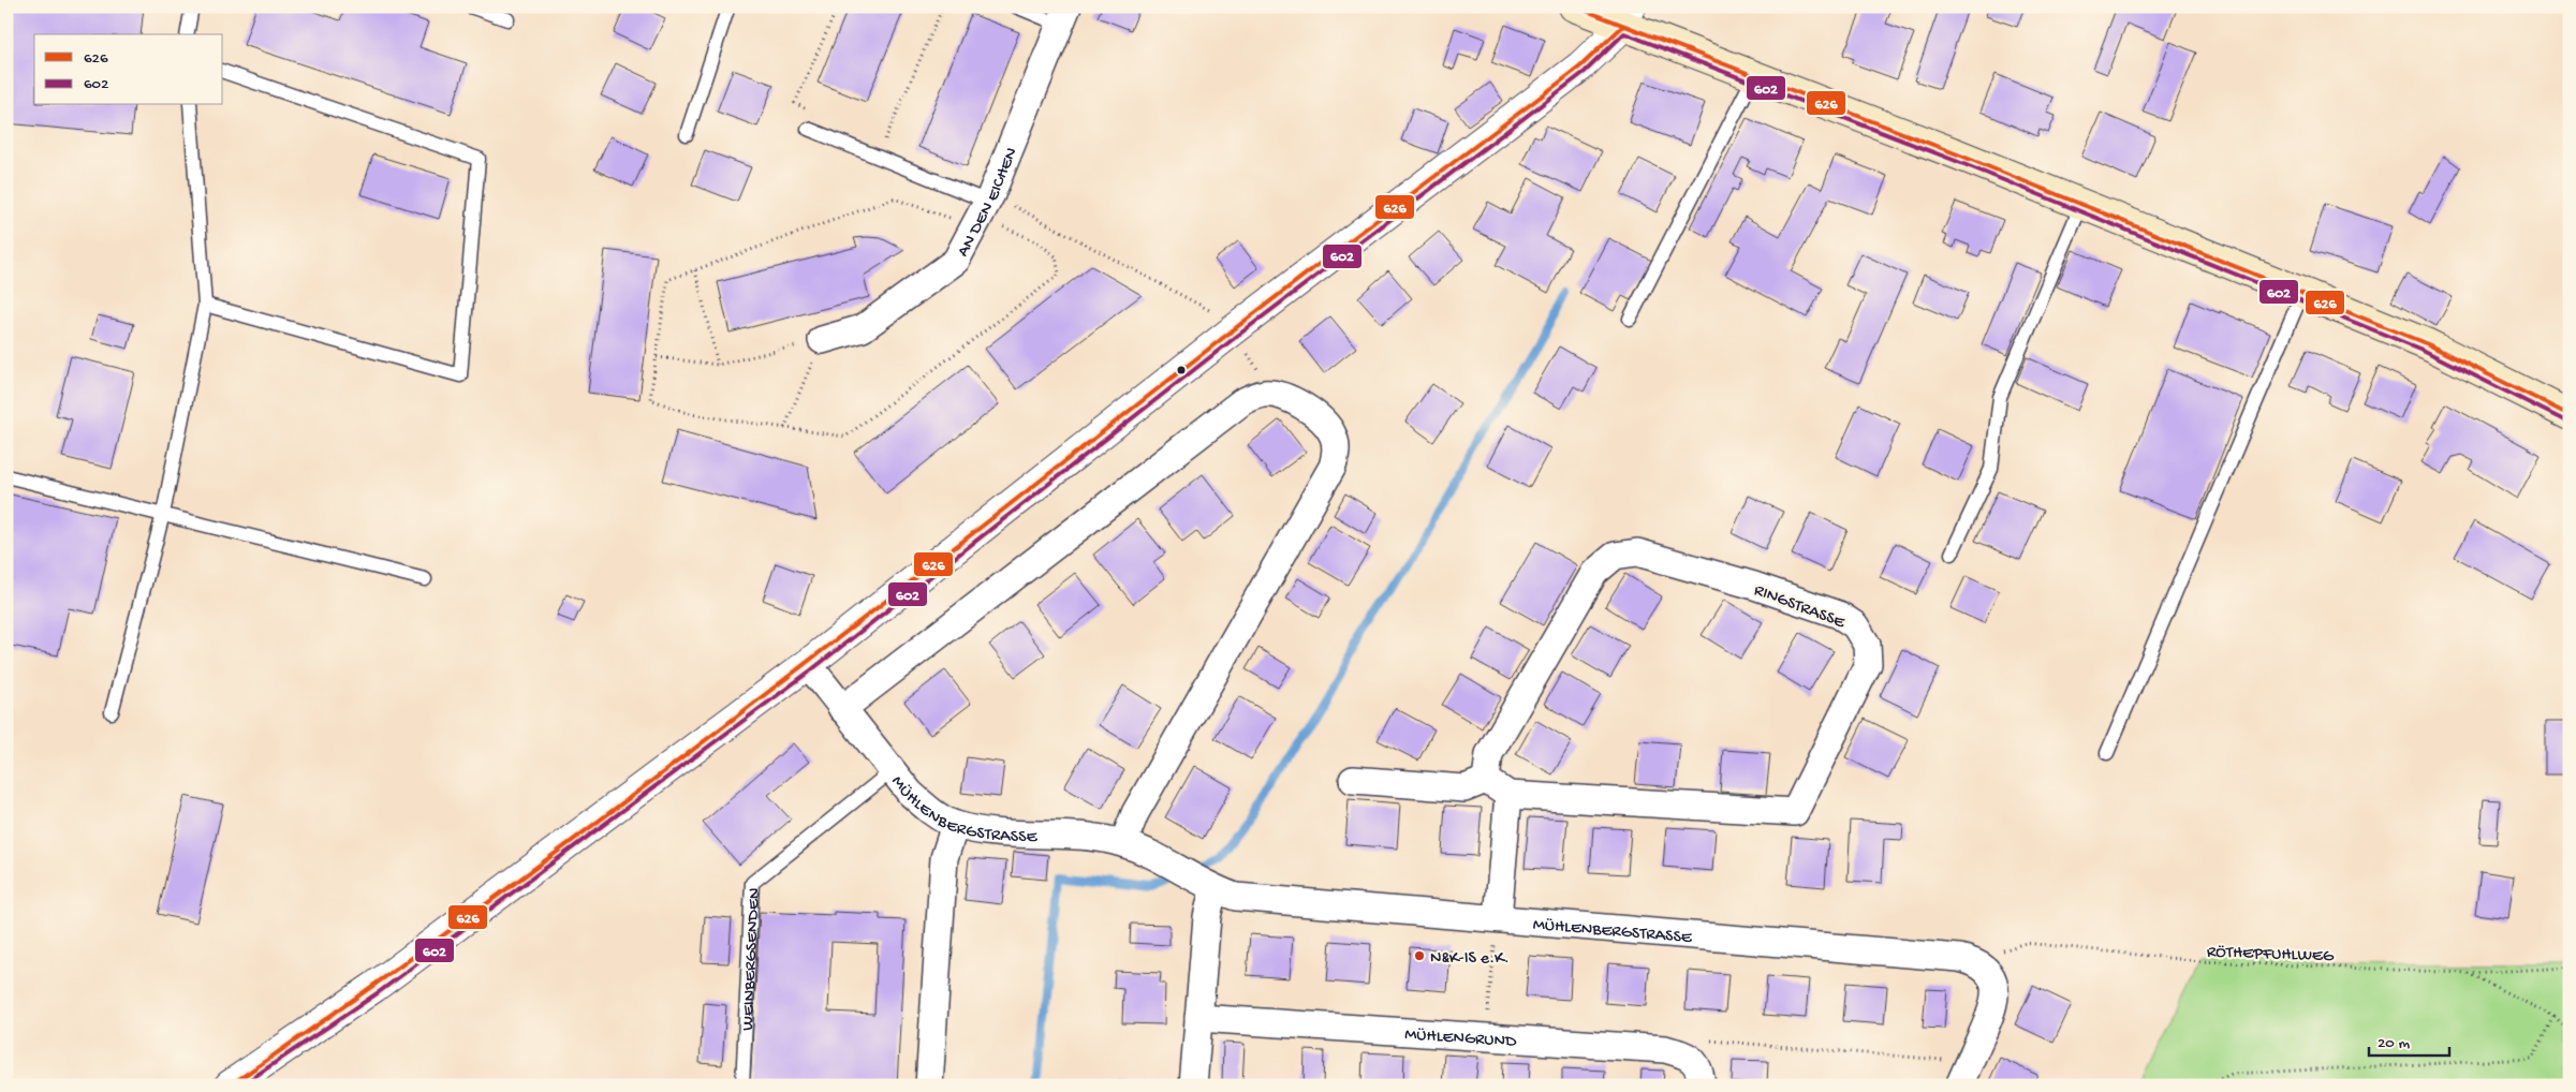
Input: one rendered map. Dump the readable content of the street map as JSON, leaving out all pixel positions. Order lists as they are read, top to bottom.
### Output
{
  "streets": {
    "street": [
      "AN DEN EICHEN",
      "RINGSTRASSE",
      "MÜHLENBERGSTRASSE",
      "MÜHLENGRUND"
    ],
    "lane": ["WEINBERGSENDEN"],
    "path": ["RÖTHEPFUHLWEG"]
  },
  "crossings": [
    ["MÜHLENBERGSTRASSE", "RÖTHEPFUHLWEG"],
    ["MÜHLENBERGSTRASSE", "WEINBERGSENDEN"]
  ],
  "places": ["N&K-IS e.K."],
  "lines": ["transit line 626", "transit line 602"],
  "legend": ["626", "602"],
  "scale_bar": "20 m"
}
